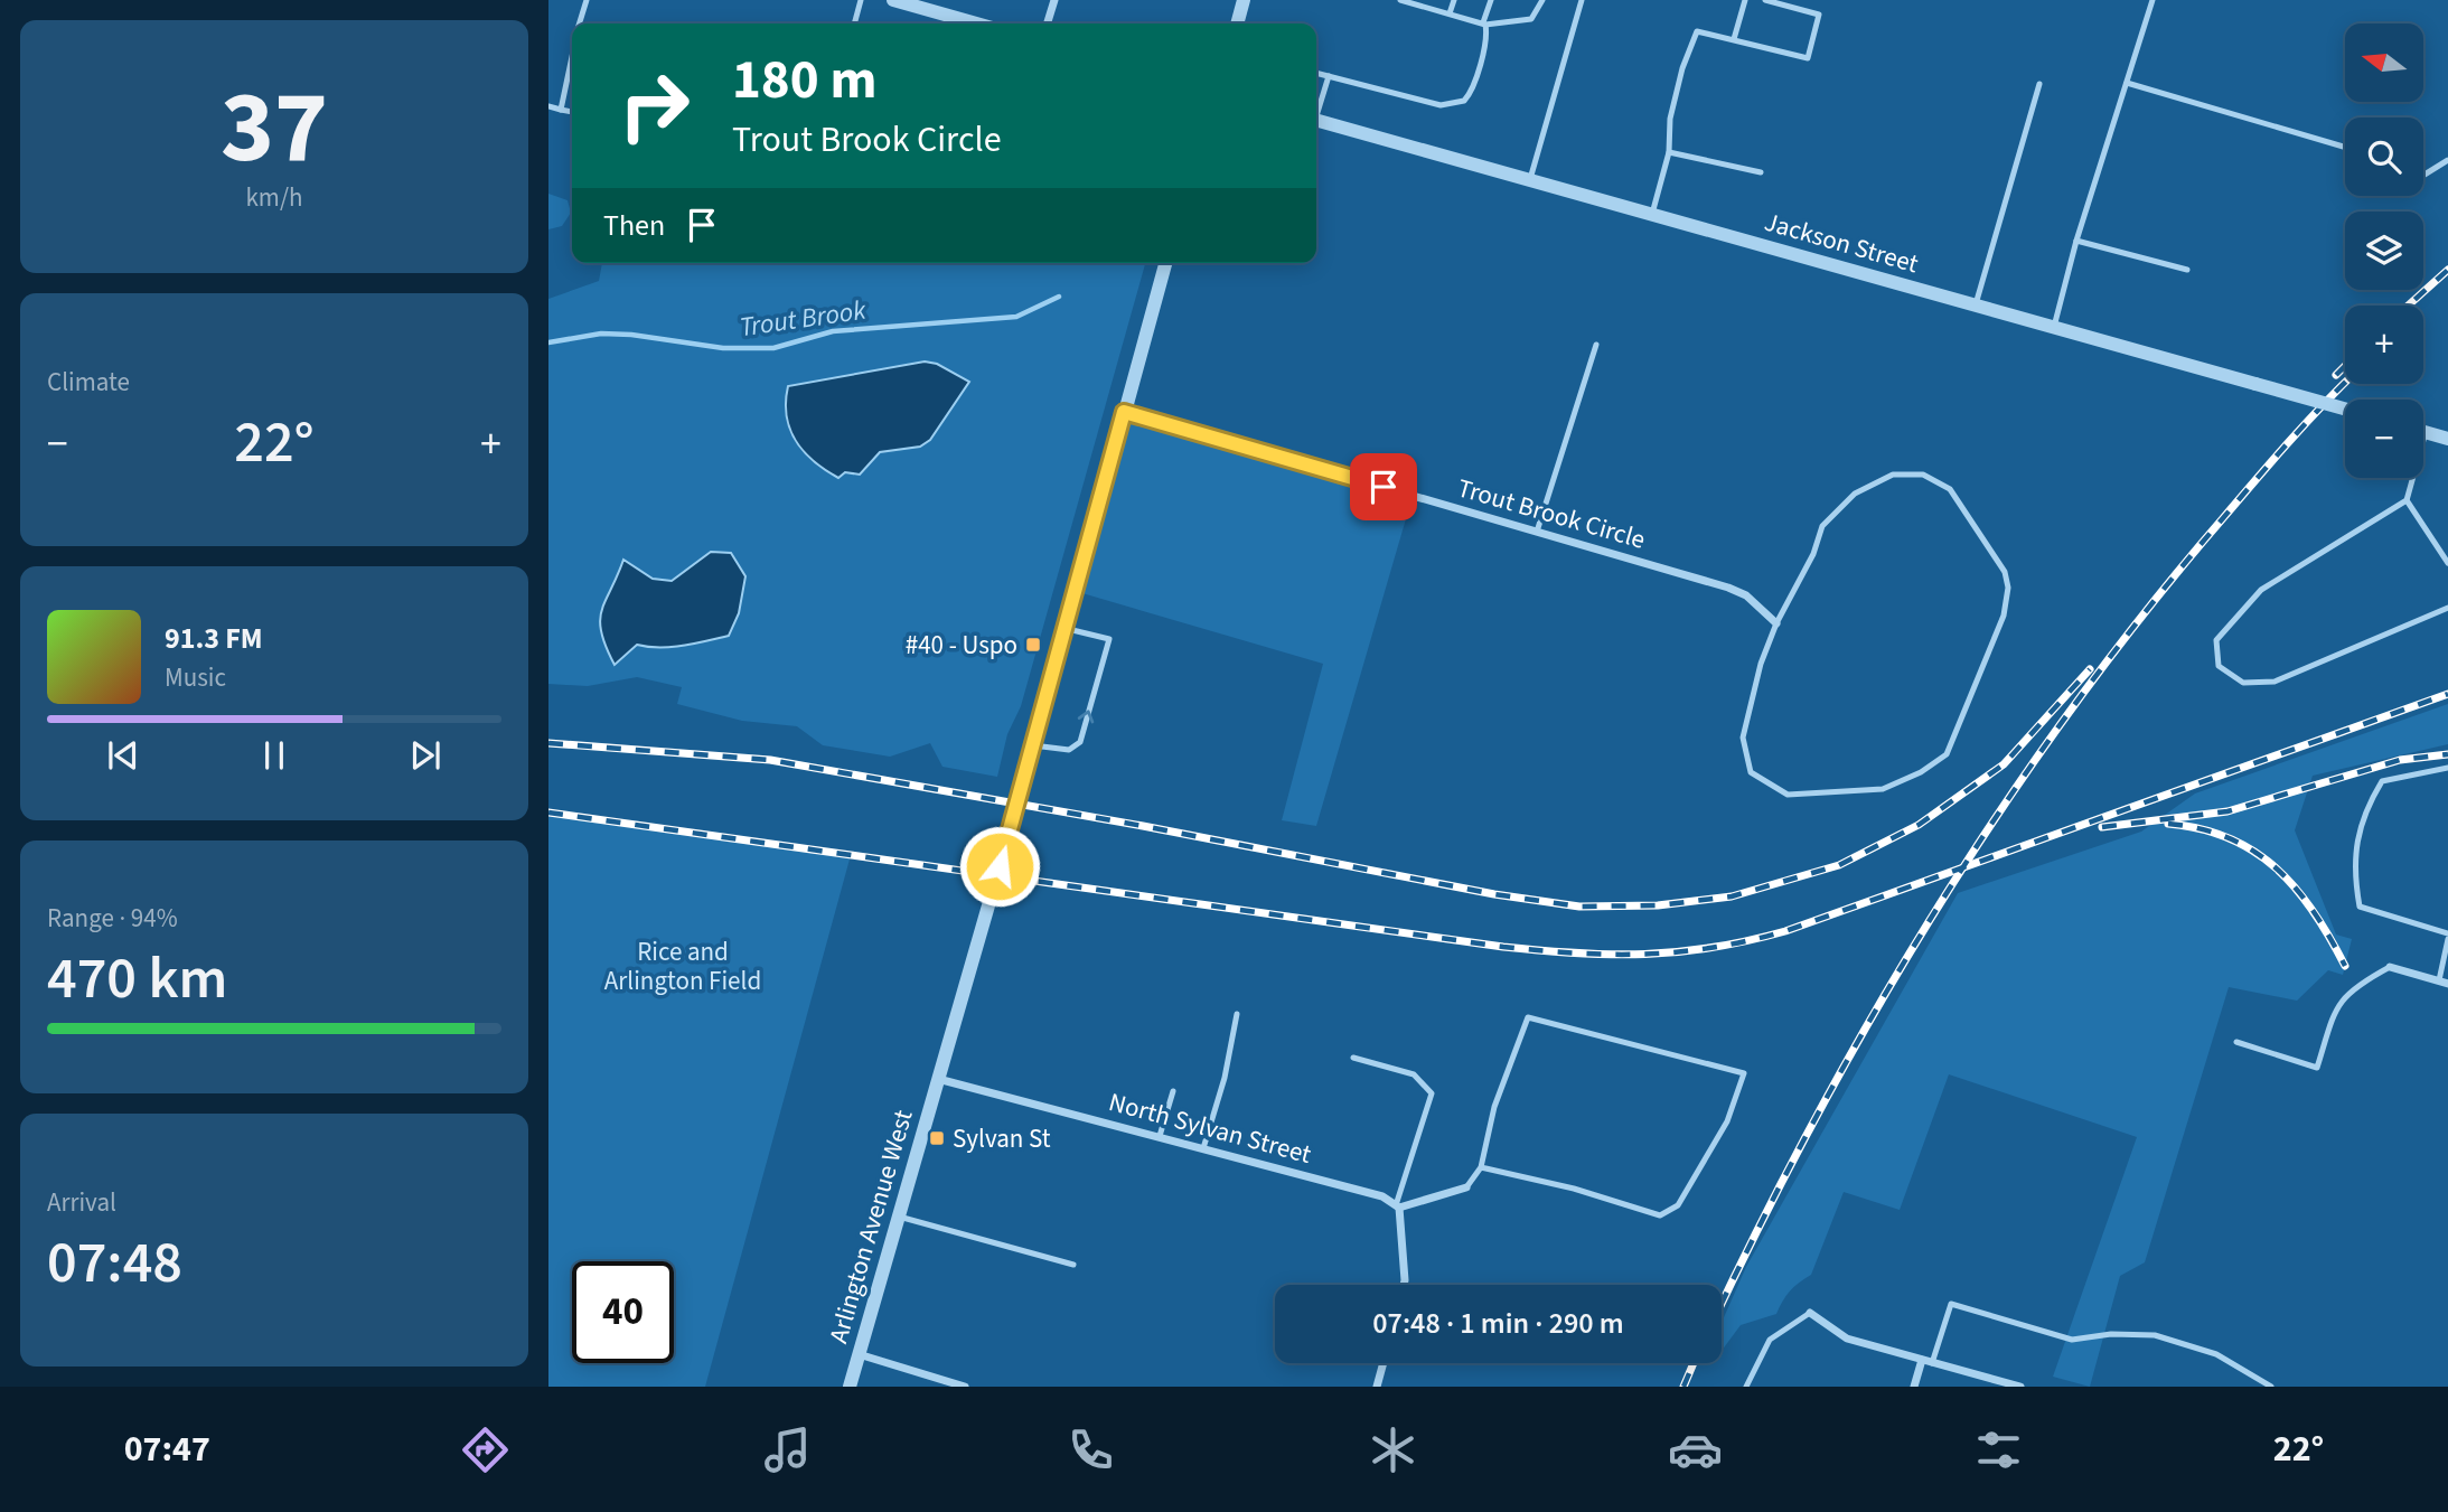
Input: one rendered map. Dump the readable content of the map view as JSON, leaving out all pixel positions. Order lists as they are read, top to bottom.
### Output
{
  "streets": {
    "street": [
      "Jackson Street",
      "Trout Brook Circle",
      "North Sylvan Street",
      "Arlington Avenue West"
    ]
  },
  "crossings": [
    ["Trout Brook Circle", "Arlington Avenue West"],
    ["North Sylvan Street", "Arlington Avenue West"]
  ],
  "water": ["Trout Brook"],
  "parks": ["Rice and Arlington Field"],
  "places": {
    "transit": ["#40 - Uspo", "Sylvan St"]
  },
  "north": "left",
  "page": {
    "tile": [
      ["37", "km/h"],
      "Climate",
      ["Range · 94%", "470 km"],
      ["Arrival", "07:48"]
    ],
    "map_buttons": ["+", "−"],
    "turn": ["180 m", "Trout Brook Circle"],
    "then": "Then",
    "heat": ["−", "22°", "+"],
    "song": ["91.3 FM", "Music"],
    "limit": "40",
    "trip": "07:48 · 1 min · 290 m",
    "tabs": ["07:47", "22°"]
  }
}
